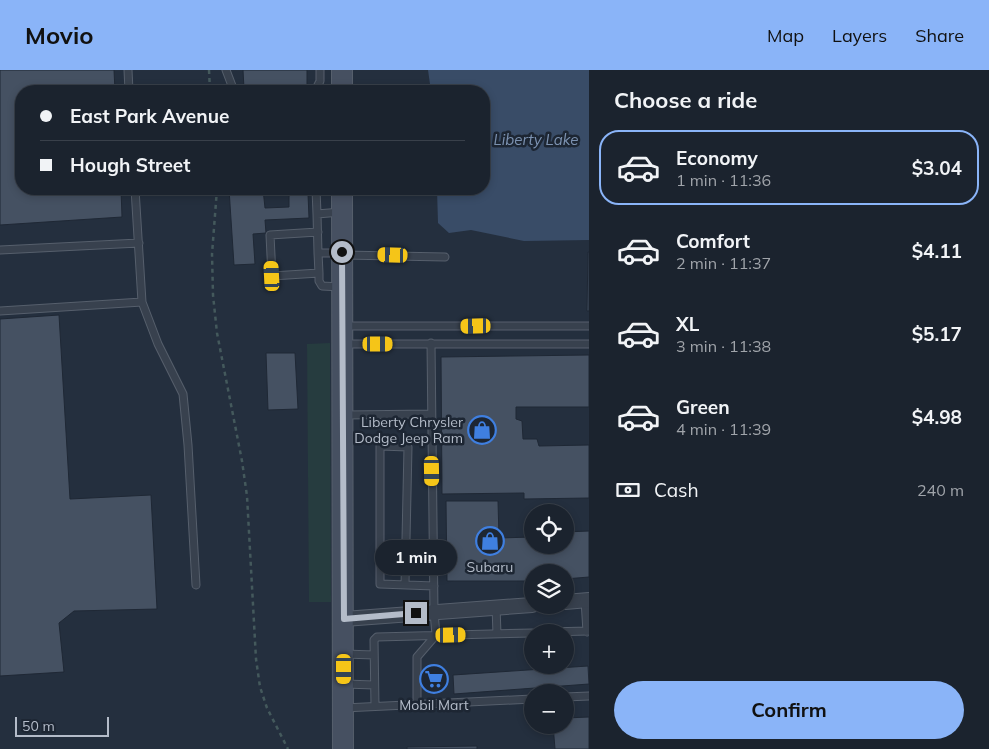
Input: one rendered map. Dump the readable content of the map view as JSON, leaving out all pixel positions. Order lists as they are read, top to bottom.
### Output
{
  "water": ["Liberty Lake"],
  "places": {
    "shop": ["Liberty Chrysler Dodge Jeep Ram", "Subaru"],
    "supermarket": ["Mobil Mart"]
  },
  "scale_bar": "50 m",
  "page": {
    "header": "Movio",
    "nav": ["Map", "Layers", "Share"],
    "heading": "Choose a ride",
    "banner": ["East Park Avenue", "Hough Street"],
    "list": [
      {
        "name": "Economy",
        "note": "1 min · 11:36",
        "value": "$3.04"
      },
      {
        "name": "Comfort",
        "note": "2 min · 11:37",
        "value": "$4.11"
      },
      {
        "name": "XL",
        "note": "3 min · 11:38",
        "value": "$5.17"
      },
      {
        "name": "Green",
        "note": "4 min · 11:39",
        "value": "$4.98"
      }
    ],
    "pay": ["Cash", "240 m"],
    "map_buttons": ["+", "−"],
    "bubble": "1 min",
    "buttons": "Confirm",
    "scale": "50 m"
  }
}
